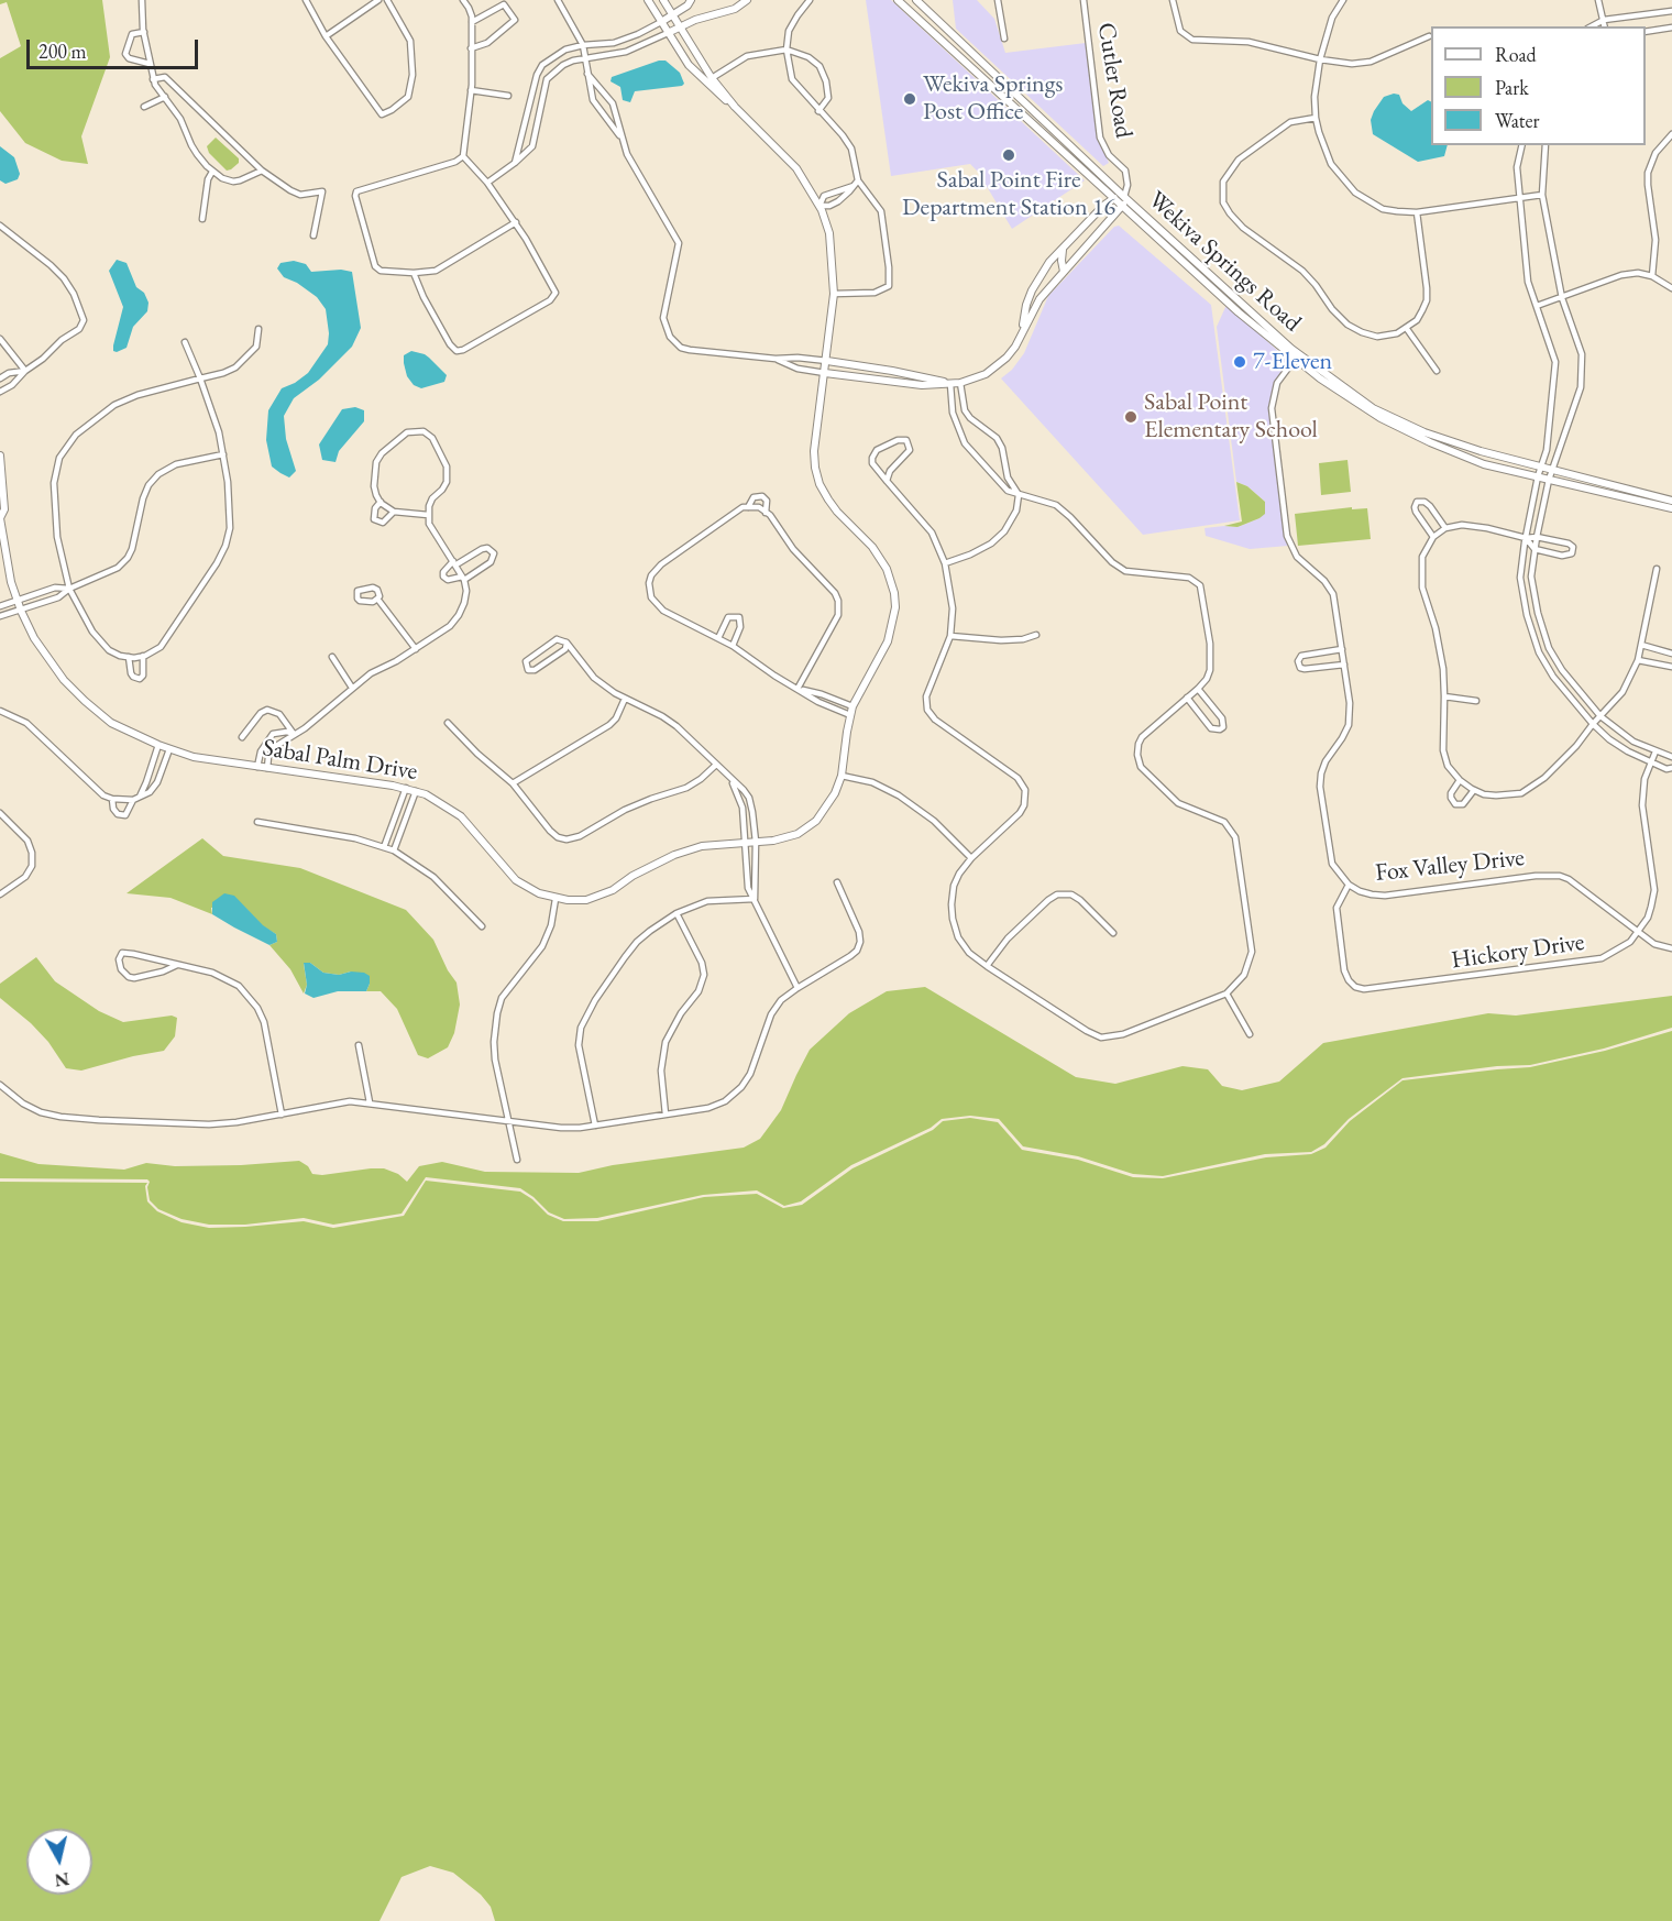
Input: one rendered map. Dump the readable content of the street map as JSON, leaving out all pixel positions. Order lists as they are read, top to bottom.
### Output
{
  "streets": {
    "street": [
      "Cutler Road",
      "Wekiva Springs Road",
      "Sabal Palm Drive",
      "Fox Valley Drive",
      "Hickory Drive"
    ]
  },
  "crossings": [
    ["Cutler Road", "Wekiva Springs Road"],
    ["Wekiva Springs Road", "Fox Valley Drive"],
    ["Fox Valley Drive", "Hickory Drive"]
  ],
  "places": [
    "Wekiva Springs Post Office",
    "Sabal Point Fire Department Station 16",
    "7-Eleven",
    "Sabal Point Elementary School"
  ],
  "legend": ["Road", "Park", "Water"],
  "scale_bar": "200 m",
  "north": "bottom"
}
